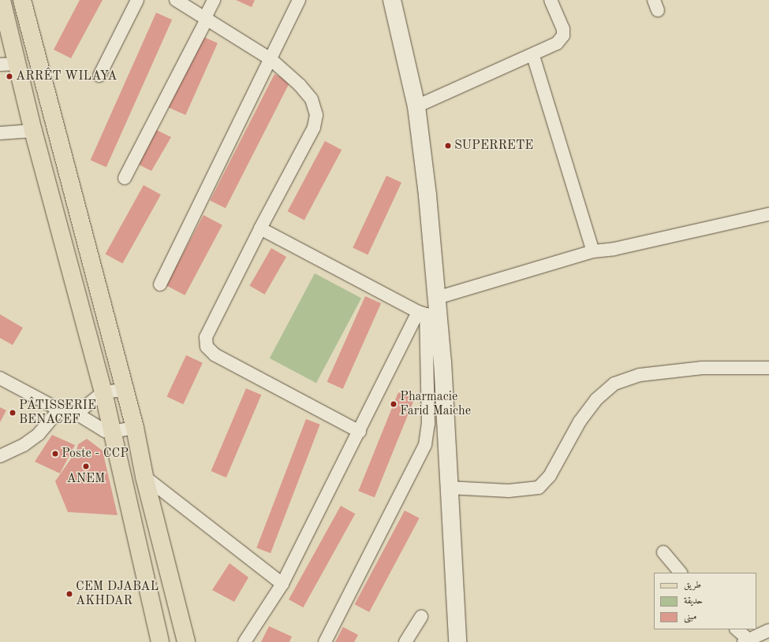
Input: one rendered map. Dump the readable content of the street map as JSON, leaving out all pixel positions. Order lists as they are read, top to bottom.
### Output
{
  "places": [
    "ARRÊT WILAYA",
    "SUPERRETE",
    "Pharmacie Farid Maiche",
    "PÂTISSERIE BENACEF",
    "Poste - CCP",
    "ANEM",
    "CEM DJABAL AKHDAR"
  ],
  "legend": ["طريق", "حديقة", "مبنى"]
}
